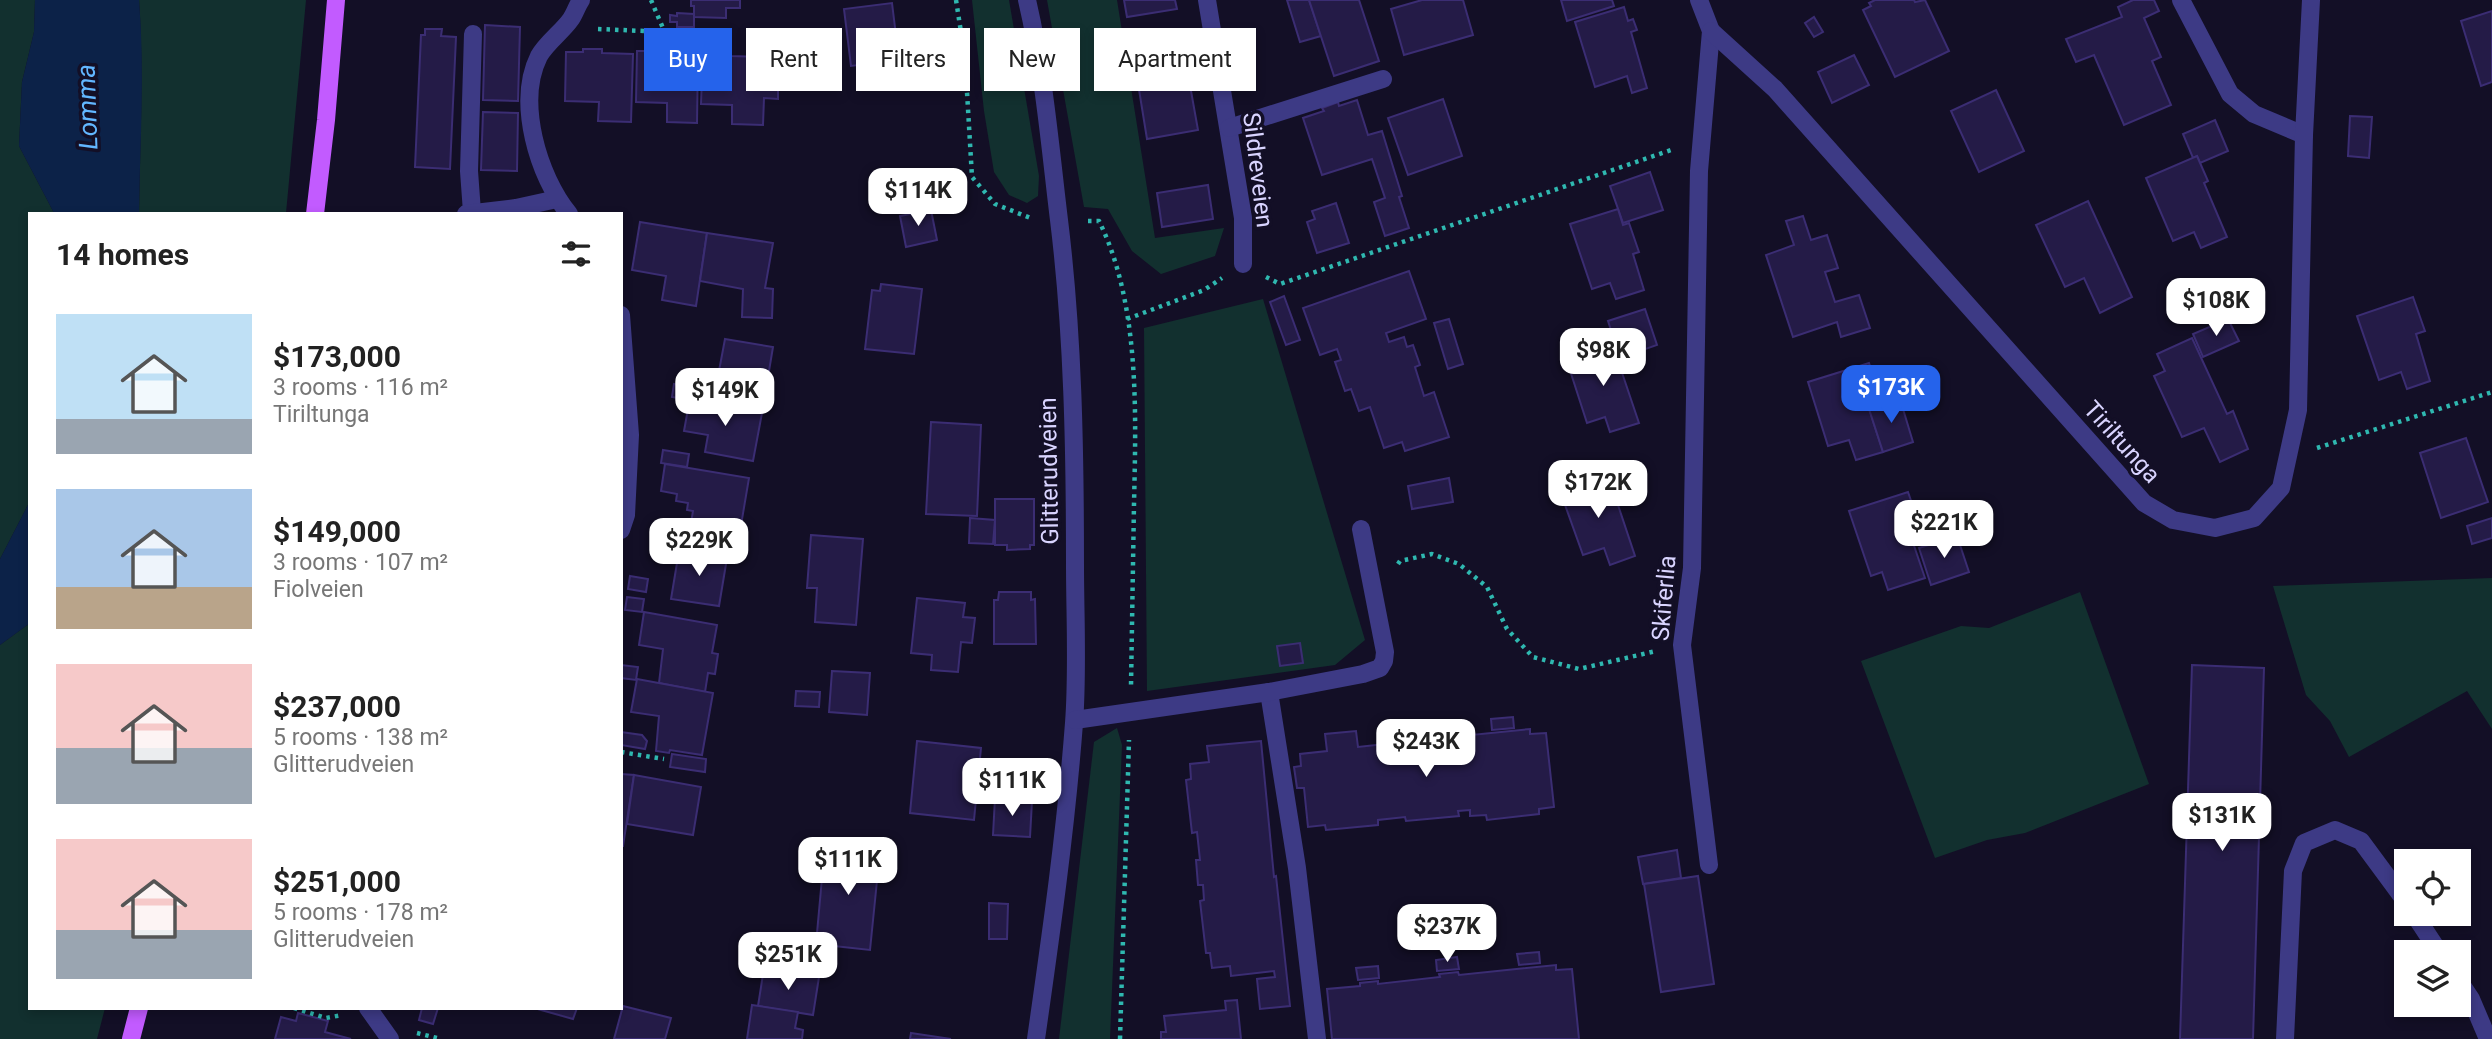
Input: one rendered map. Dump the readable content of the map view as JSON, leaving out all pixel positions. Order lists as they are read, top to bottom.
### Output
{
  "streets": {
    "street": [
      "Sildreveien",
      "Tiriltunga",
      "Glitterudveien",
      "Skiferlia"
    ]
  },
  "crossings": [
    ["Tiriltunga", "Skiferlia"]
  ],
  "water": ["Lomma"],
  "page": {
    "chip": [
      "Buy",
      "Rent",
      "Filters",
      "New",
      "Apartment"
    ],
    "price": [
      "$114K",
      "$108K",
      "$98K",
      "$173K",
      "$149K",
      "$172K",
      "$221K",
      "$229K",
      "$243K",
      "$111K",
      "$131K",
      "$111K",
      "$237K",
      "$251K"
    ],
    "heading": "14 homes",
    "list": [
      {
        "name": "$173,000",
        "note": "3 rooms · 116 m² · Tiriltunga"
      },
      {
        "name": "$149,000",
        "note": "3 rooms · 107 m² · Fiolveien"
      },
      {
        "name": "$237,000",
        "note": "5 rooms · 138 m² · Glitterudveien"
      },
      {
        "name": "$251,000",
        "note": "5 rooms · 178 m² · Glitterudveien"
      }
    ]
  }
}
